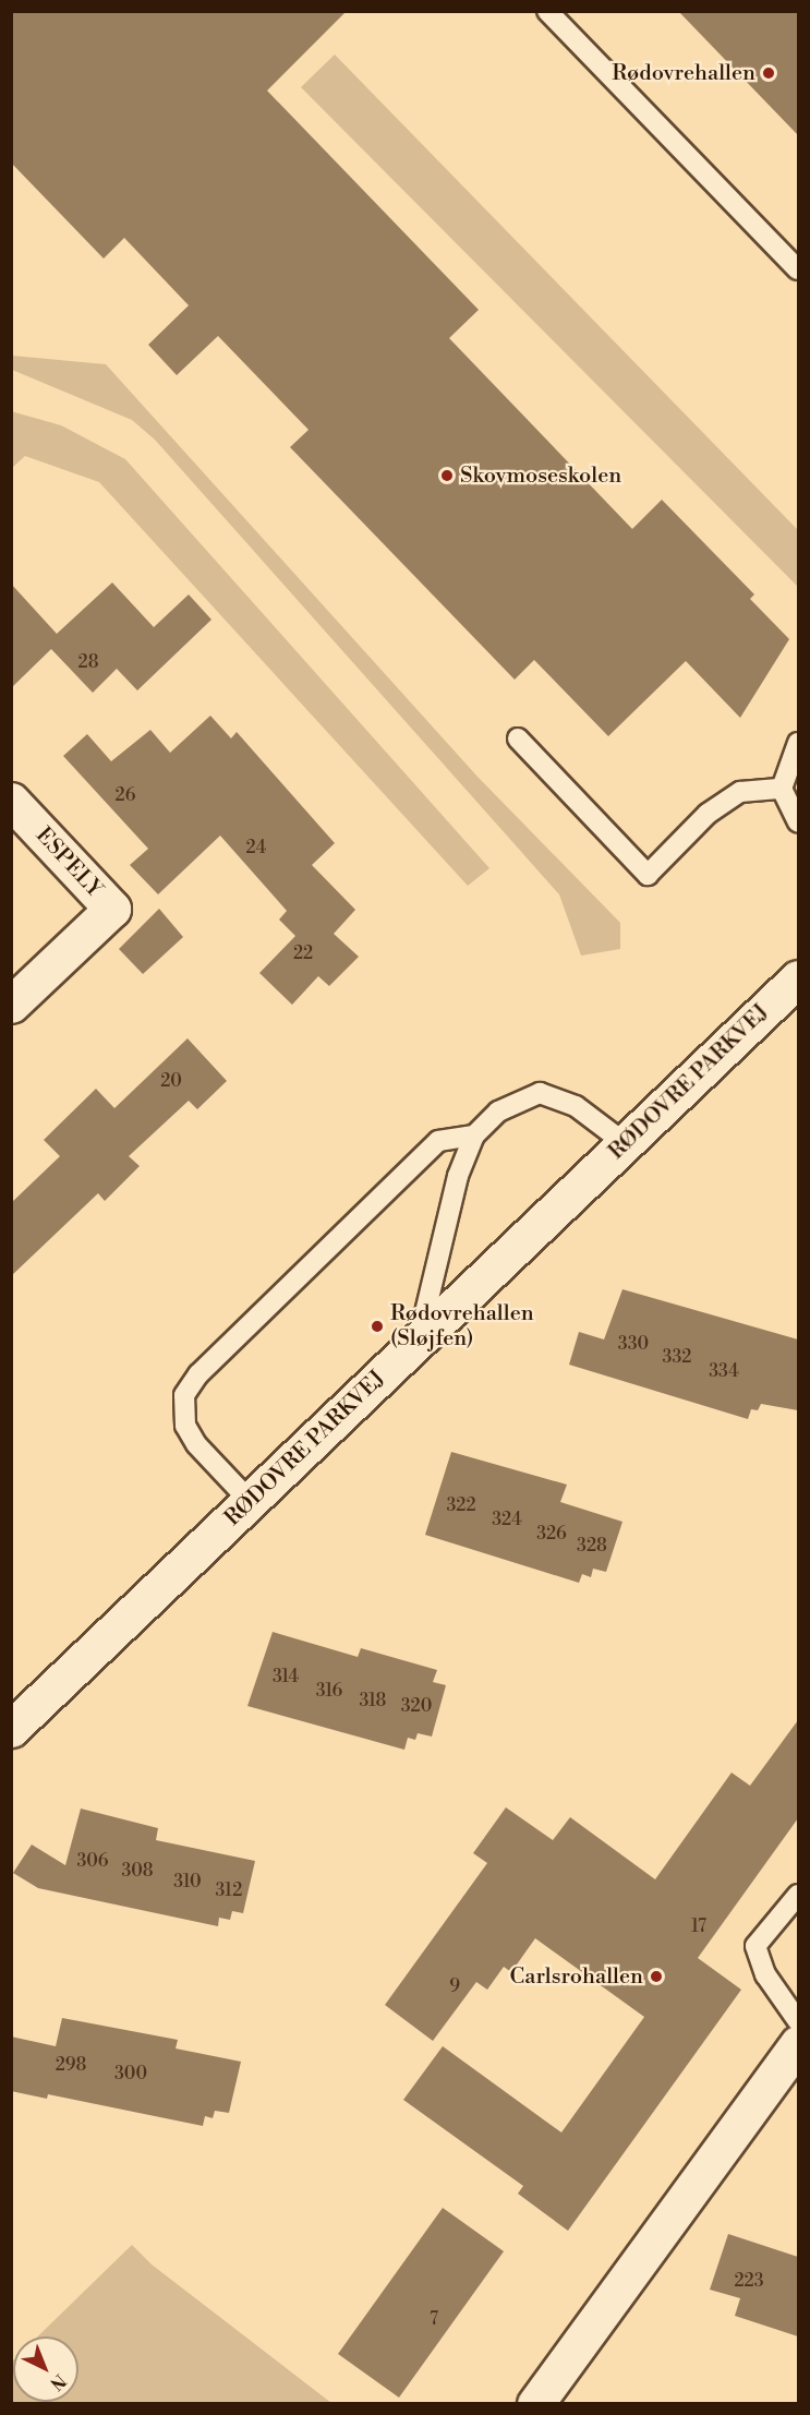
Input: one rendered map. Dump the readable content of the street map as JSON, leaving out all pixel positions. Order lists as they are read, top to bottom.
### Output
{
  "streets": {
    "street": ["ESPELY", "RØDOVRE PARKVEJ"]
  },
  "places": [
    "Rødovrehallen",
    "Skovmoseskolen",
    "Rødovrehallen (Sløjfen)",
    "Carlsrohallen"
  ],
  "house_numbers": [
    "28",
    "26",
    "24",
    "22",
    "20",
    "330",
    "332",
    "334",
    "322",
    "324",
    "326",
    "328",
    "314",
    "316",
    "318",
    "320",
    "306",
    "308",
    "310",
    "312",
    "17",
    "9",
    "298",
    "300",
    "223",
    "7"
  ],
  "north": "bottom right"
}
